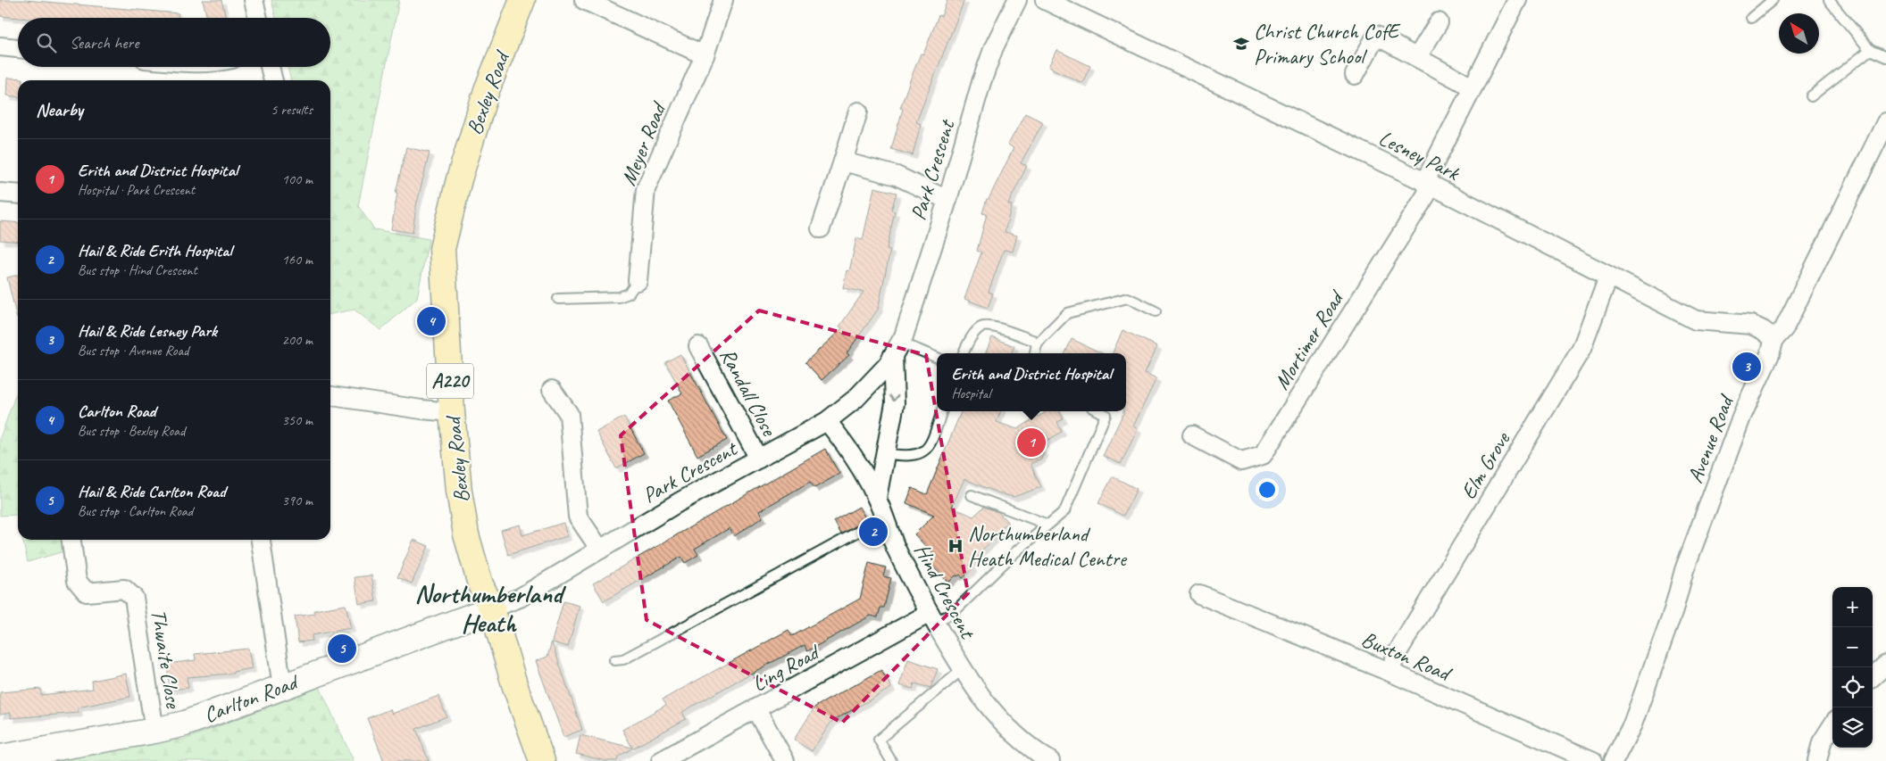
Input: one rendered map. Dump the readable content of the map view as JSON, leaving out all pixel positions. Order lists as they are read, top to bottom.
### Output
{
  "streets": {
    "main road": ["Bexley Road", "A220"],
    "street": [
      "Meyer Road",
      "Lesney Park",
      "Park Crescent",
      "Mortimer Road",
      "Randall Close",
      "Avenue Road",
      "Elm Grove",
      "Hind Crescent",
      "Buxton Road",
      "Thwaite Close",
      "Ling Road",
      "Carlton Road"
    ]
  },
  "crossings": [
    ["Bexley Road", "Park Crescent"],
    ["Bexley Road", "Carlton Road"],
    ["Lesney Park", "Mortimer Road"],
    ["Lesney Park", "Avenue Road"],
    ["Lesney Park", "Elm Grove"],
    ["Park Crescent", "Randall Close"],
    ["Park Crescent", "Hind Crescent"],
    ["Park Crescent", "Carlton Road"],
    ["Elm Grove", "Buxton Road"],
    ["Hind Crescent", "Ling Road"],
    ["Thwaite Close", "Carlton Road"]
  ],
  "districts": ["Northumberland Heath"],
  "places": {
    "school or university": ["Christ Church CofE Primary School"],
    "hospital": ["Northumberland Heath Medical Centre"]
  },
  "north": "top left",
  "page": {
    "search": "Search here",
    "heading": ["Nearby", "5 results"],
    "list": [
      {
        "mark": "1",
        "name": "Erith and District Hospital",
        "note": "Hospital · Park Crescent",
        "value": "100 m"
      },
      {
        "mark": "2",
        "name": "Hail & Ride Erith Hospital",
        "note": "Bus stop · Hind Crescent",
        "value": "160 m"
      },
      {
        "mark": "3",
        "name": "Hail & Ride Lesney Park",
        "note": "Bus stop · Avenue Road",
        "value": "200 m"
      },
      {
        "mark": "4",
        "name": "Carlton Road",
        "note": "Bus stop · Bexley Road",
        "value": "350 m"
      },
      {
        "mark": "5",
        "name": "Hail & Ride Carlton Road",
        "note": "Bus stop · Carlton Road",
        "value": "390 m"
      }
    ],
    "pins": [
      "4",
      "3",
      "1",
      "2",
      "5"
    ],
    "popup": ["Erith and District Hospital", "Hospital"],
    "map_buttons": ["+", "−"]
  }
}
